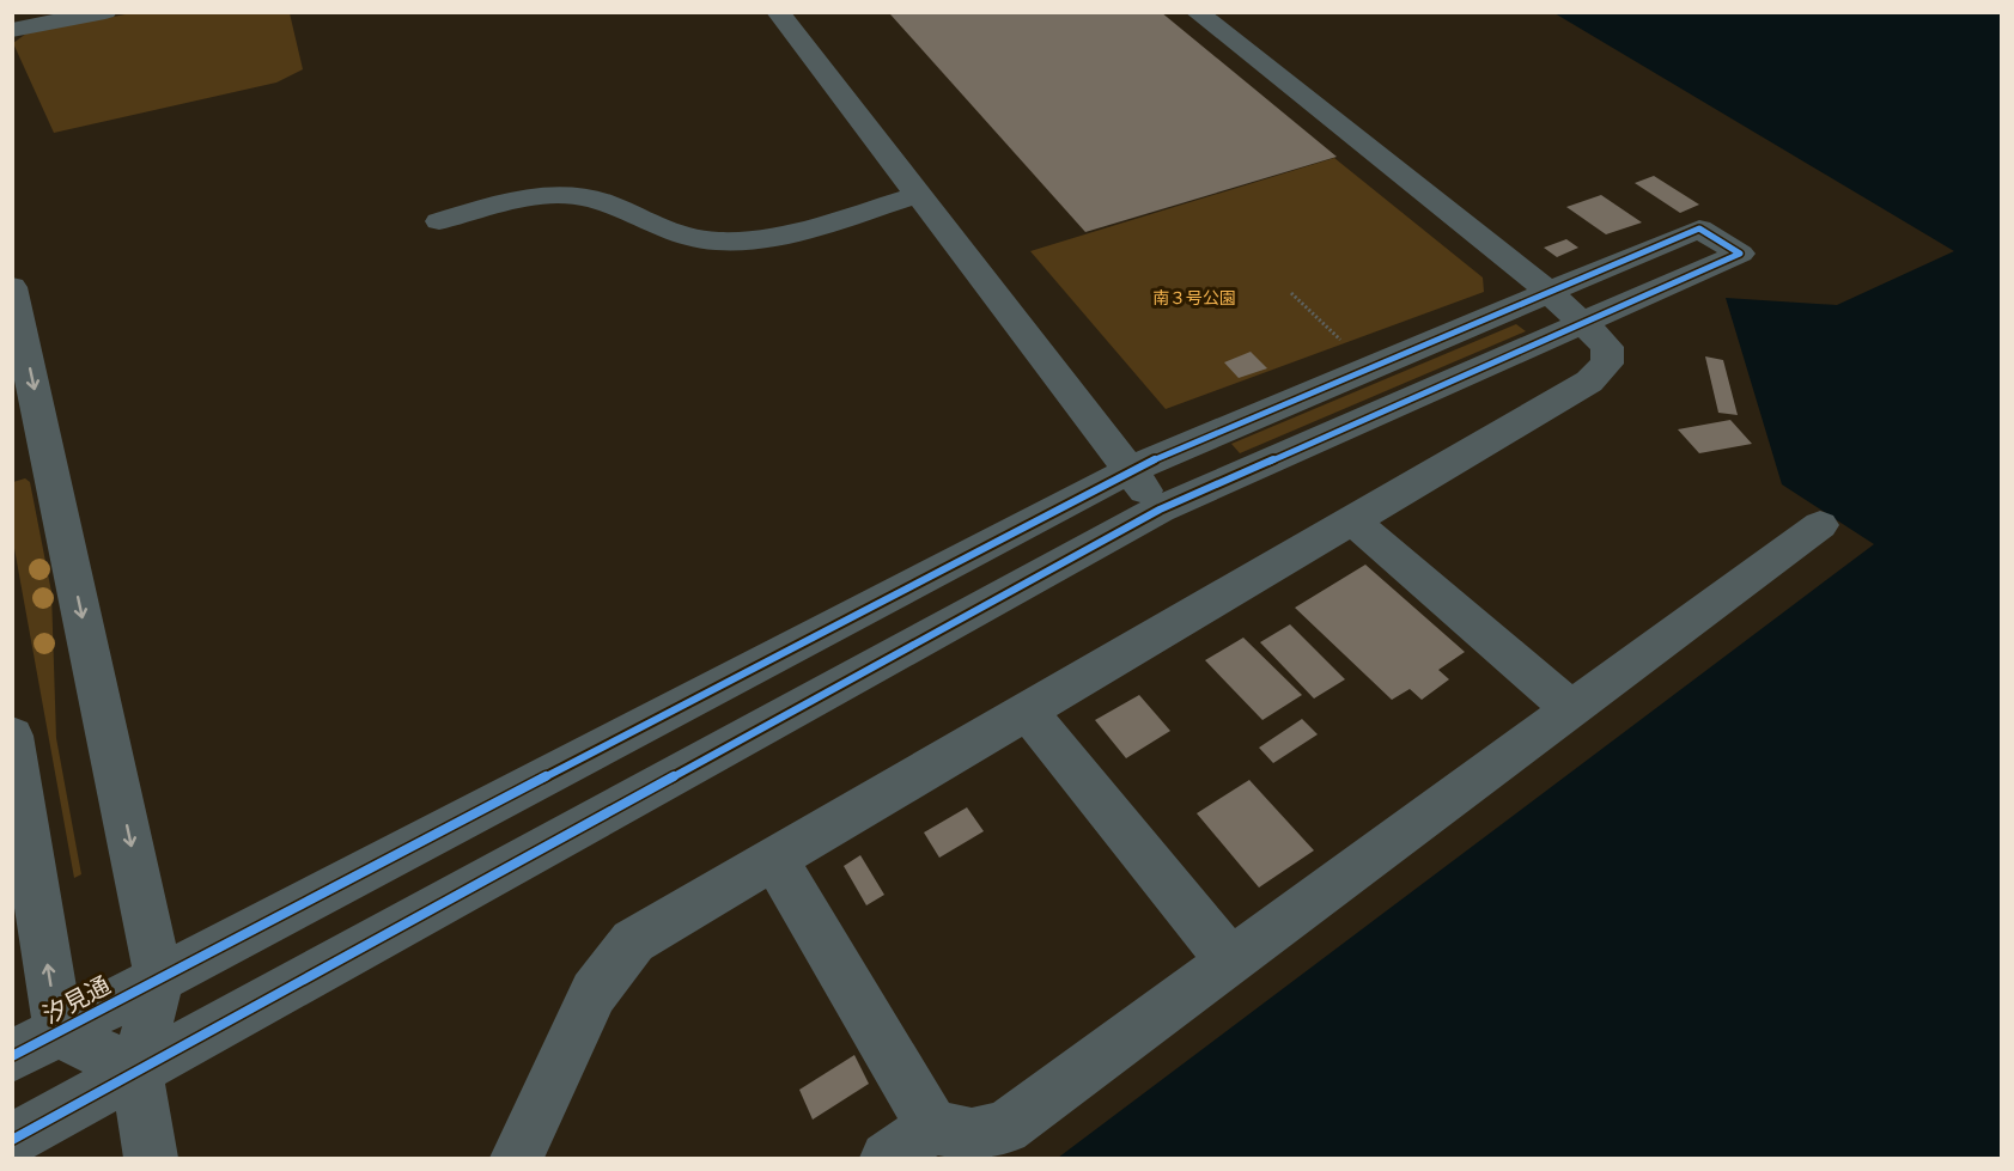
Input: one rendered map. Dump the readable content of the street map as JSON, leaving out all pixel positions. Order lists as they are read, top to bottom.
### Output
{
  "streets": {
    "street": ["汐見通"]
  },
  "parks": ["南３号公園"]
}
